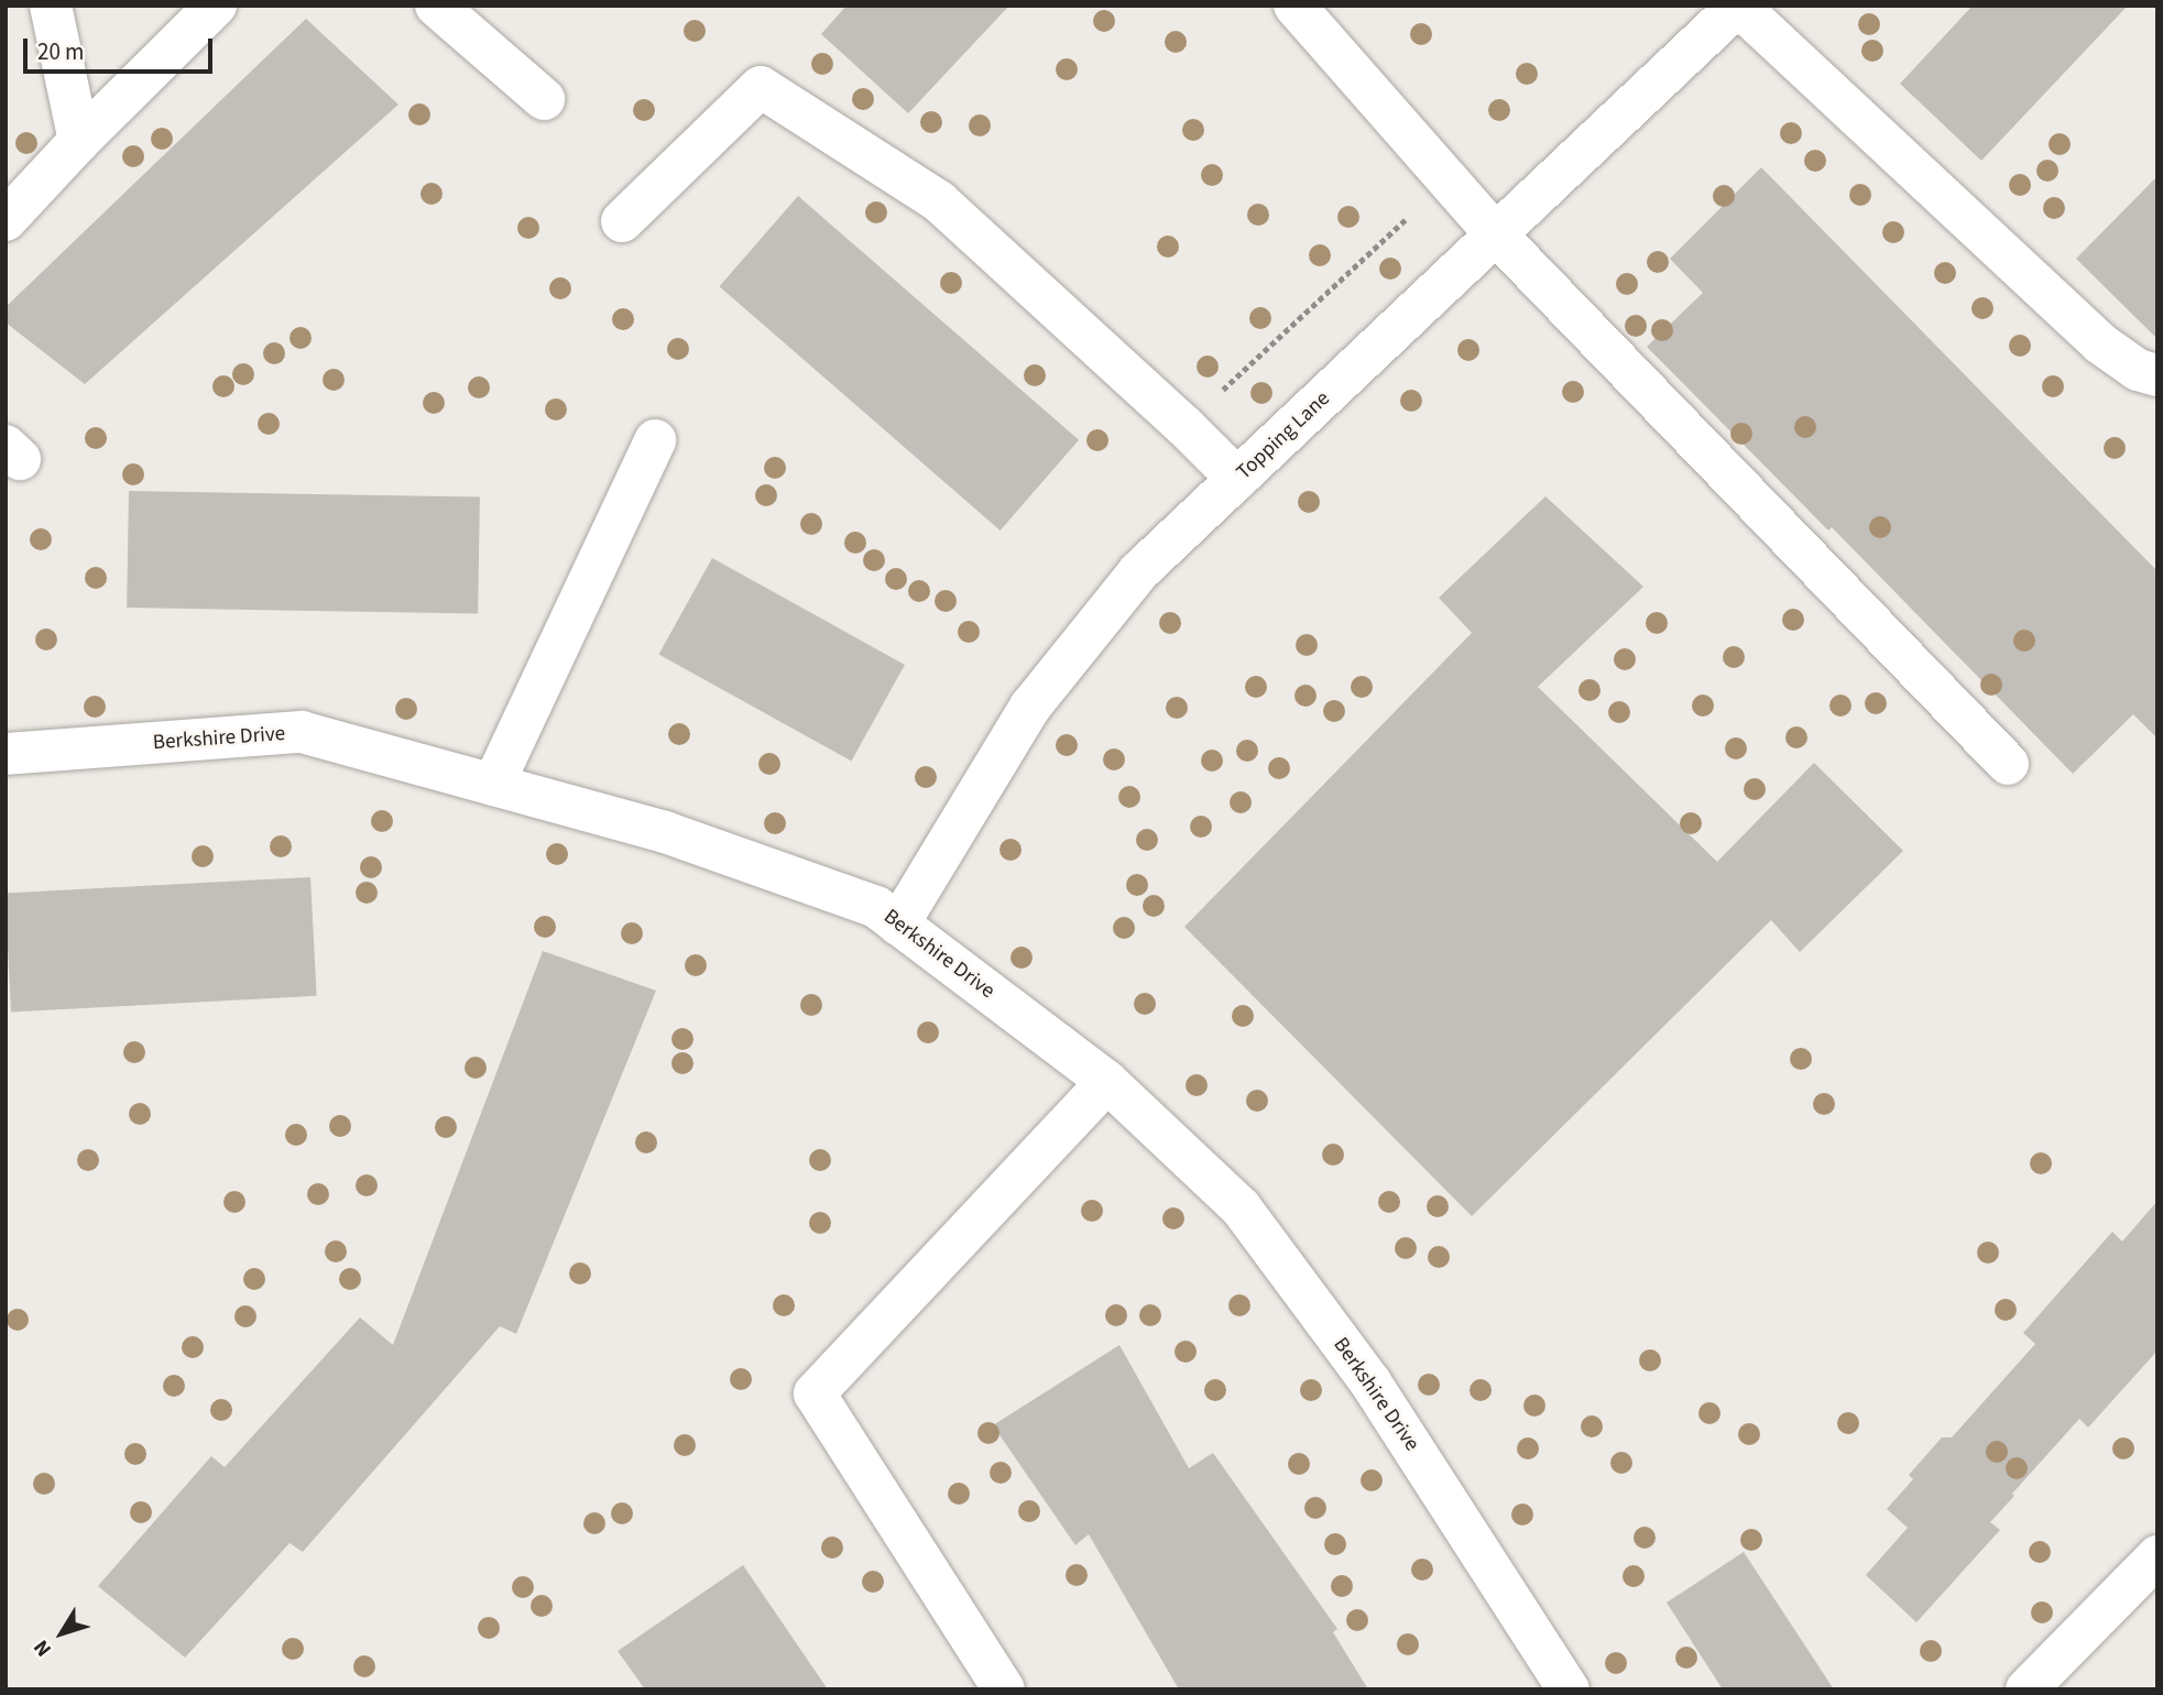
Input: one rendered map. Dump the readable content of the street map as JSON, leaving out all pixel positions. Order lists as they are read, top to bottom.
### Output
{
  "streets": {
    "street": ["Topping Lane", "Berkshire Drive"]
  },
  "crossings": [
    ["Topping Lane", "Berkshire Drive"]
  ],
  "scale_bar": "20 m",
  "north": "bottom left"
}
